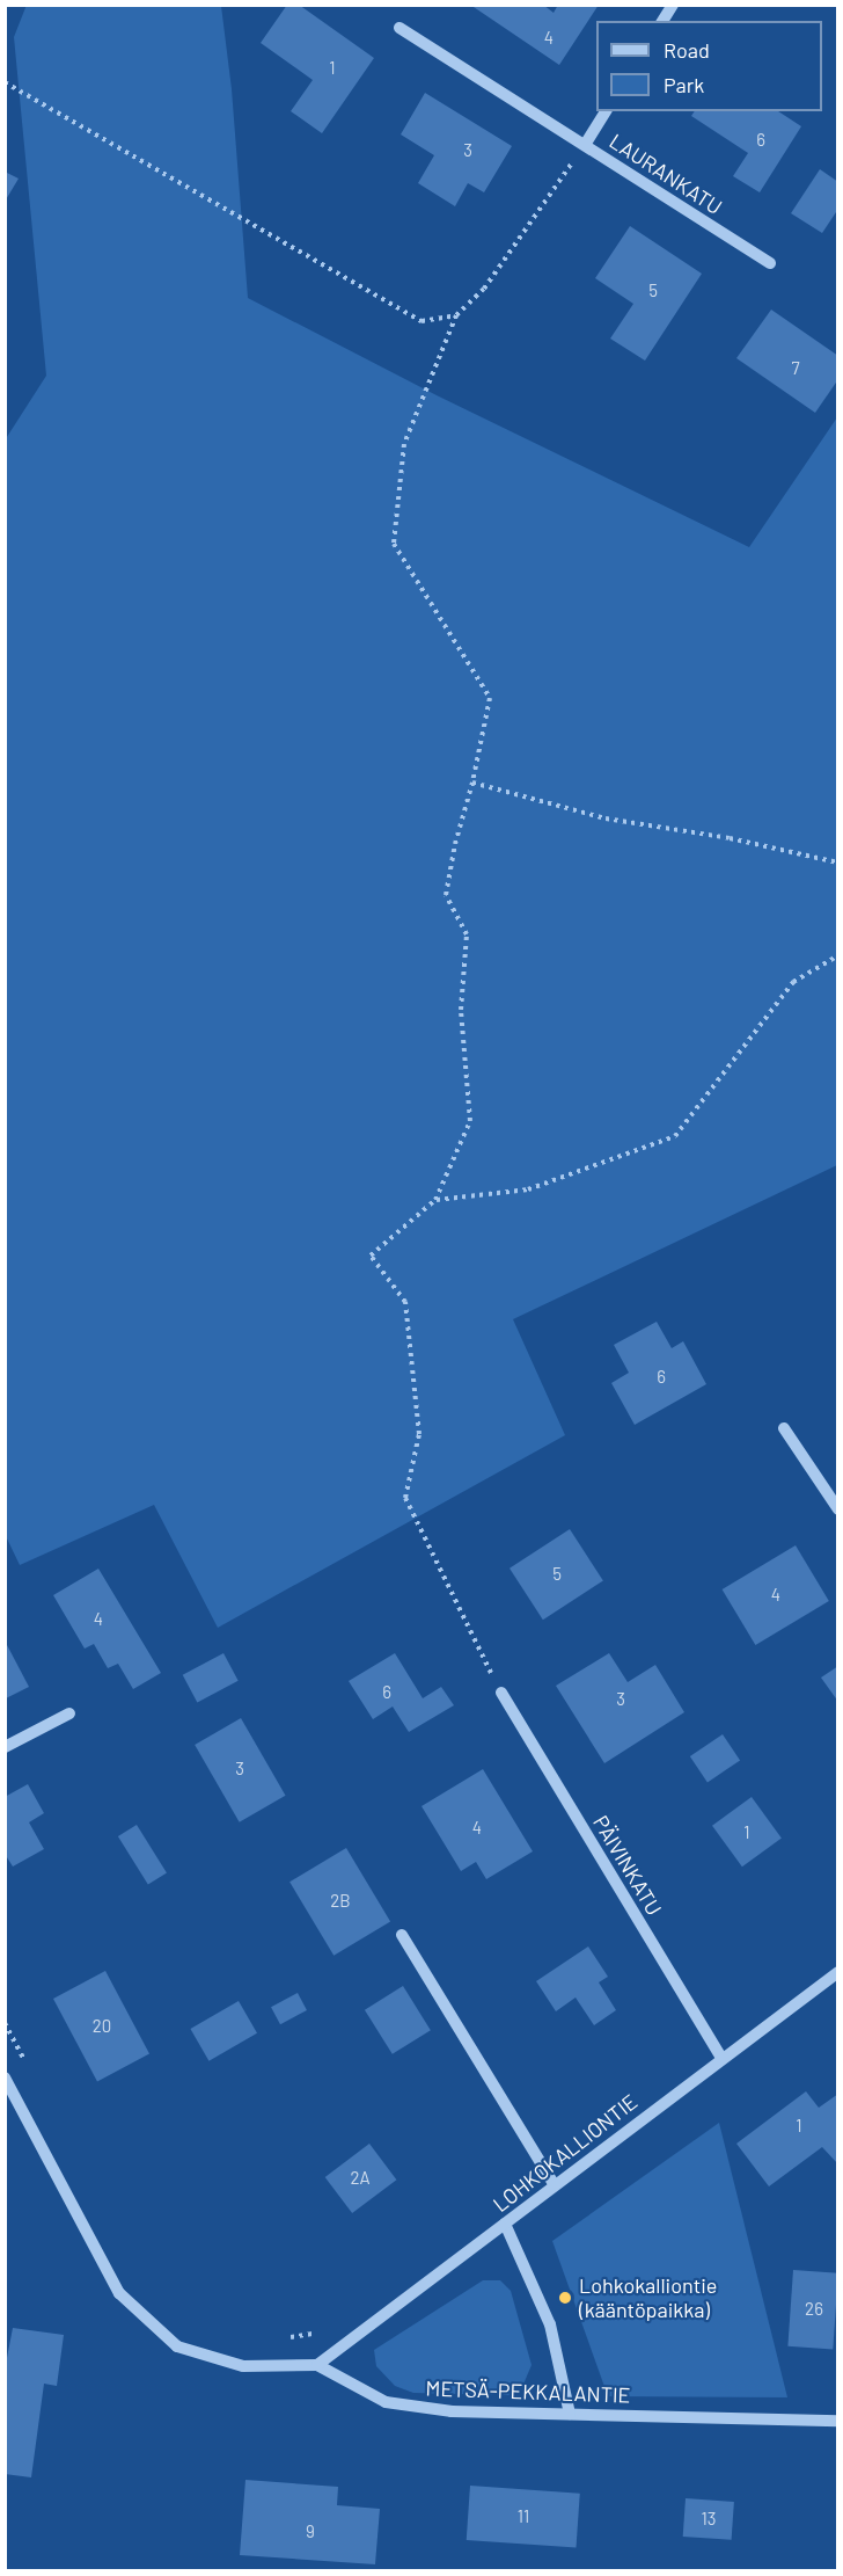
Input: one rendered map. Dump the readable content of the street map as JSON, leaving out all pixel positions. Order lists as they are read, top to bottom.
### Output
{
  "streets": {
    "street": [
      "LAURANKATU",
      "PÄIVINKATU",
      "LOHKOKALLIONTIE",
      "METSÄ-PEKKALANTIE"
    ]
  },
  "crossings": [
    ["PÄIVINKATU", "LOHKOKALLIONTIE"],
    ["LOHKOKALLIONTIE", "METSÄ-PEKKALANTIE"]
  ],
  "places": ["Lohkokalliontie (kääntöpaikka)"],
  "house_numbers": [
    "4",
    "1",
    "6",
    "3",
    "5",
    "7",
    "6",
    "5",
    "4",
    "4",
    "6",
    "3",
    "3",
    "4",
    "1",
    "2B",
    "20",
    "1",
    "2A",
    "26",
    "11",
    "13",
    "9"
  ],
  "legend": ["Road", "Park"]
}
